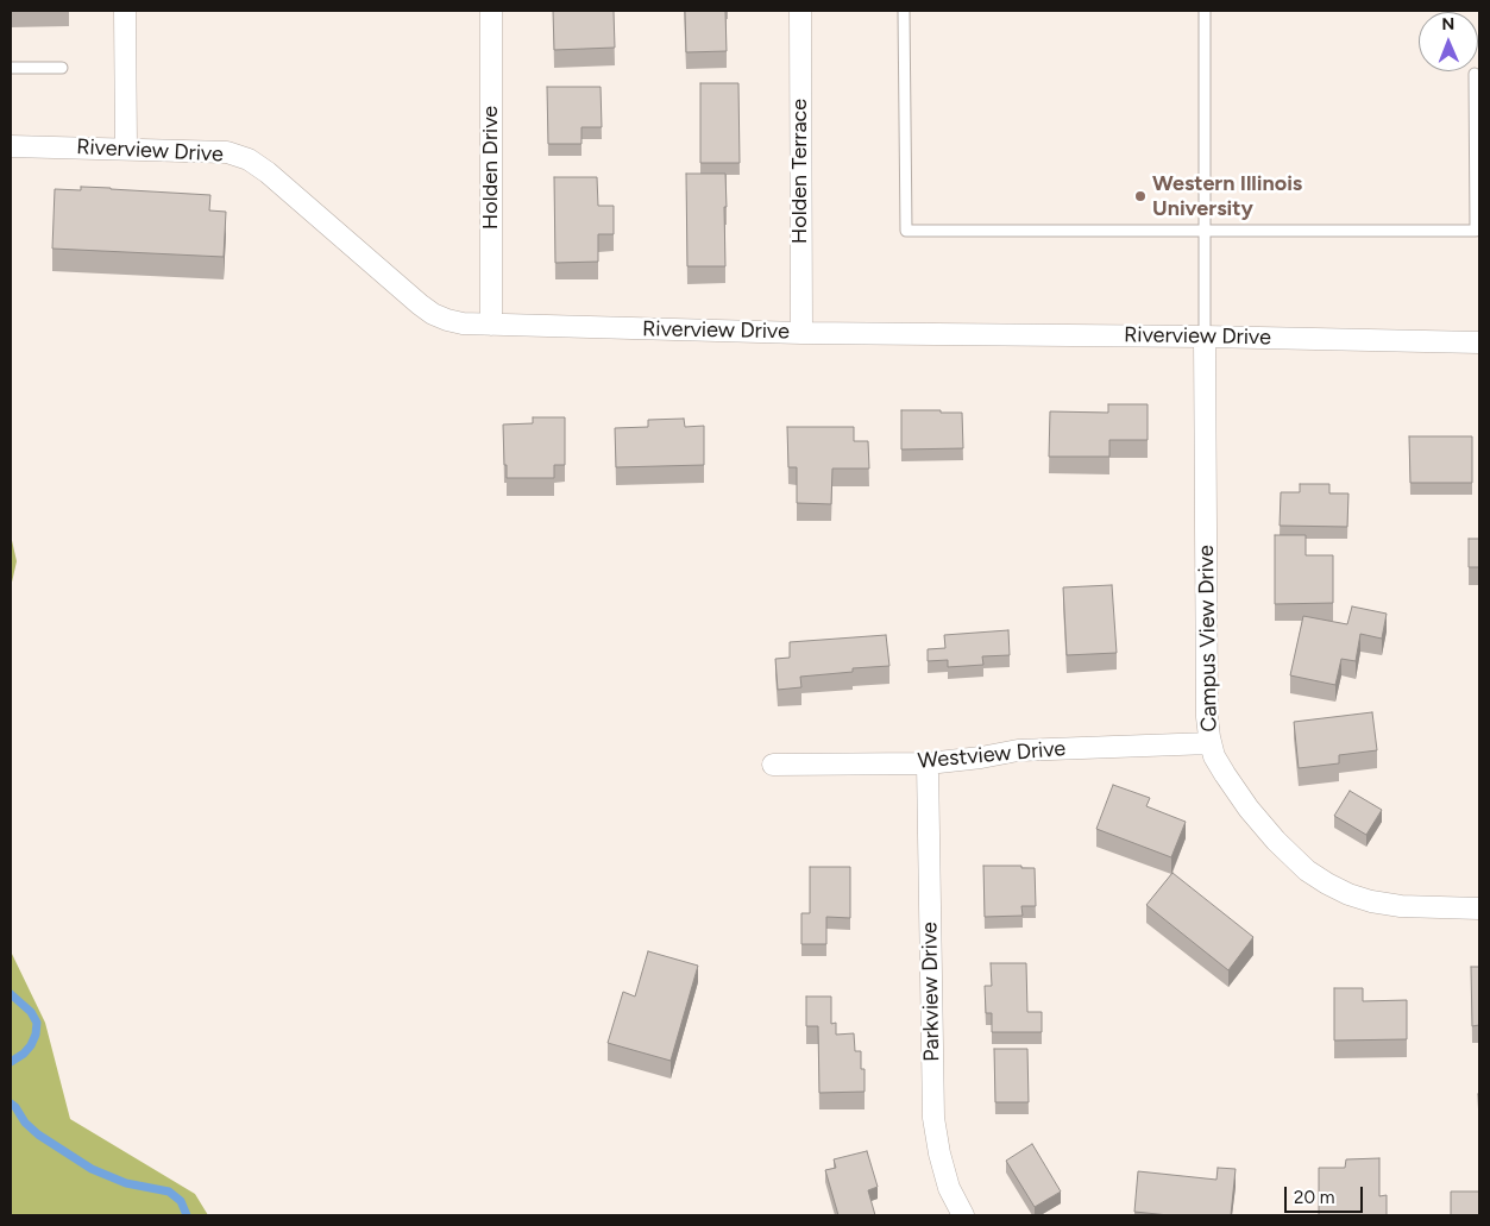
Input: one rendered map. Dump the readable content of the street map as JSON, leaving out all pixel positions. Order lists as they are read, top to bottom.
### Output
{
  "streets": {
    "street": [
      "Riverview Drive",
      "Holden Drive",
      "Holden Terrace",
      "Campus View Drive",
      "Westview Drive",
      "Parkview Drive"
    ]
  },
  "crossings": [
    ["Riverview Drive", "Holden Drive"],
    ["Riverview Drive", "Holden Terrace"],
    ["Riverview Drive", "Campus View Drive"],
    ["Campus View Drive", "Westview Drive"],
    ["Westview Drive", "Parkview Drive"]
  ],
  "places": ["Western Illinois University"],
  "scale_bar": "20 m",
  "north": "top"
}
